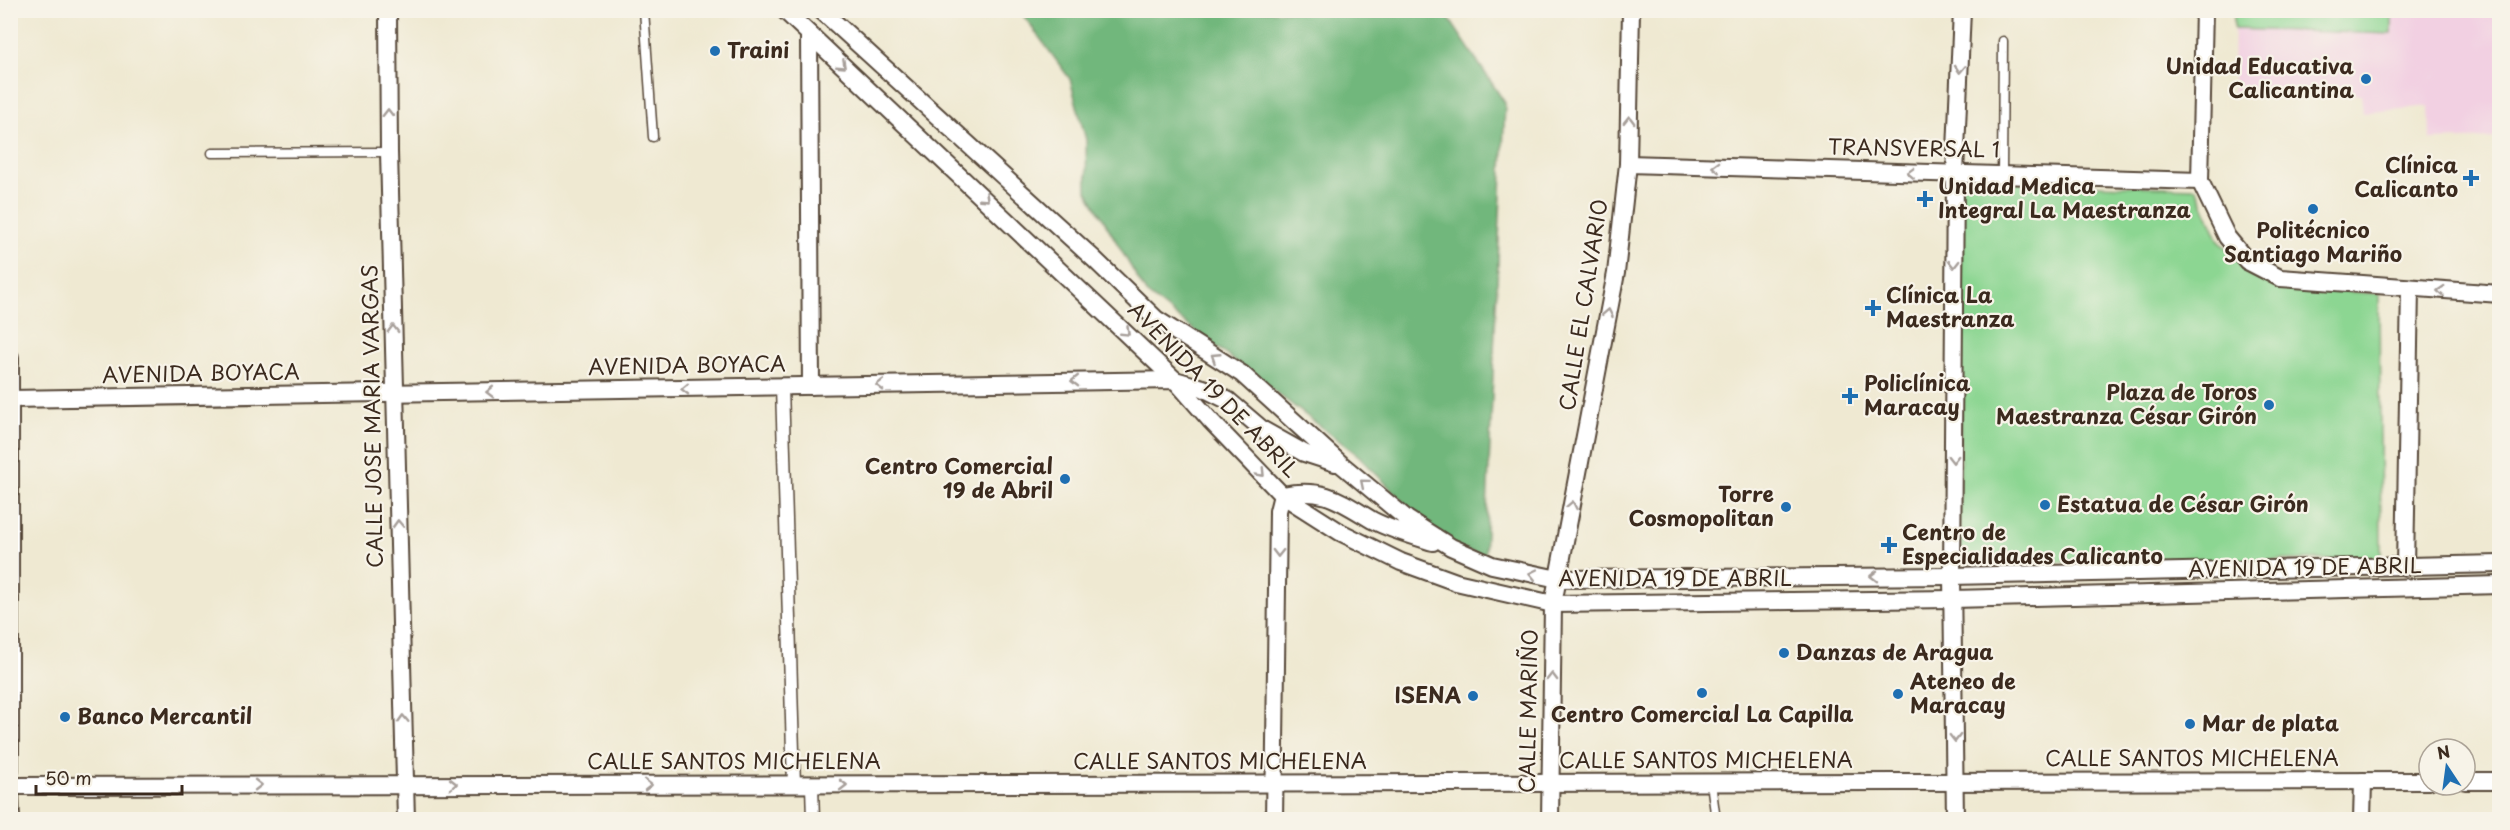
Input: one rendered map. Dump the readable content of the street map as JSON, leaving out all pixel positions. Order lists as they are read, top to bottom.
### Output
{
  "streets": {
    "street": [
      "TRANSVERSAL 1",
      "CALLE EL CALVARIO",
      "AVENIDA BOYACA",
      "AVENIDA 19 DE ABRIL",
      "CALLE JOSE MARIA VARGAS",
      "CALLE MARIÑO",
      "CALLE SANTOS MICHELENA"
    ]
  },
  "crossings": [
    ["TRANSVERSAL 1", "CALLE EL CALVARIO"],
    ["CALLE EL CALVARIO", "AVENIDA 19 DE ABRIL"],
    ["CALLE EL CALVARIO", "CALLE MARIÑO"],
    ["AVENIDA BOYACA", "AVENIDA 19 DE ABRIL"],
    ["AVENIDA BOYACA", "CALLE JOSE MARIA VARGAS"],
    ["AVENIDA 19 DE ABRIL", "CALLE MARIÑO"],
    ["CALLE JOSE MARIA VARGAS", "CALLE SANTOS MICHELENA"],
    ["CALLE MARIÑO", "CALLE SANTOS MICHELENA"]
  ],
  "one_way": [
    "TRANSVERSAL 1",
    "CALLE EL CALVARIO",
    "AVENIDA BOYACA",
    "CALLE JOSE MARIA VARGAS",
    "CALLE MARIÑO",
    "CALLE SANTOS MICHELENA"
  ],
  "places": {
    "other": [
      "Traini",
      "Unidad Educativa Calicantina",
      "Politécnico Santiago Mariño",
      "Plaza de Toros Maestranza César Girón",
      "Centro Comercial 19 de Abril",
      "Estatua de César Girón",
      "Torre Cosmopolitan",
      "Danzas de Aragua",
      "Centro Comercial La Capilla",
      "Ateneo de Maracay",
      "ISENA",
      "Banco Mercantil",
      "Mar de plata"
    ],
    "health": [
      "Clínica Calicanto",
      "Unidad Medica Integral La Maestranza",
      "Clínica La Maestranza",
      "Policlínica Maracay",
      "Centro de Especialidades Calicanto"
    ]
  },
  "scale_bar": "50 m",
  "north": "top"
}
